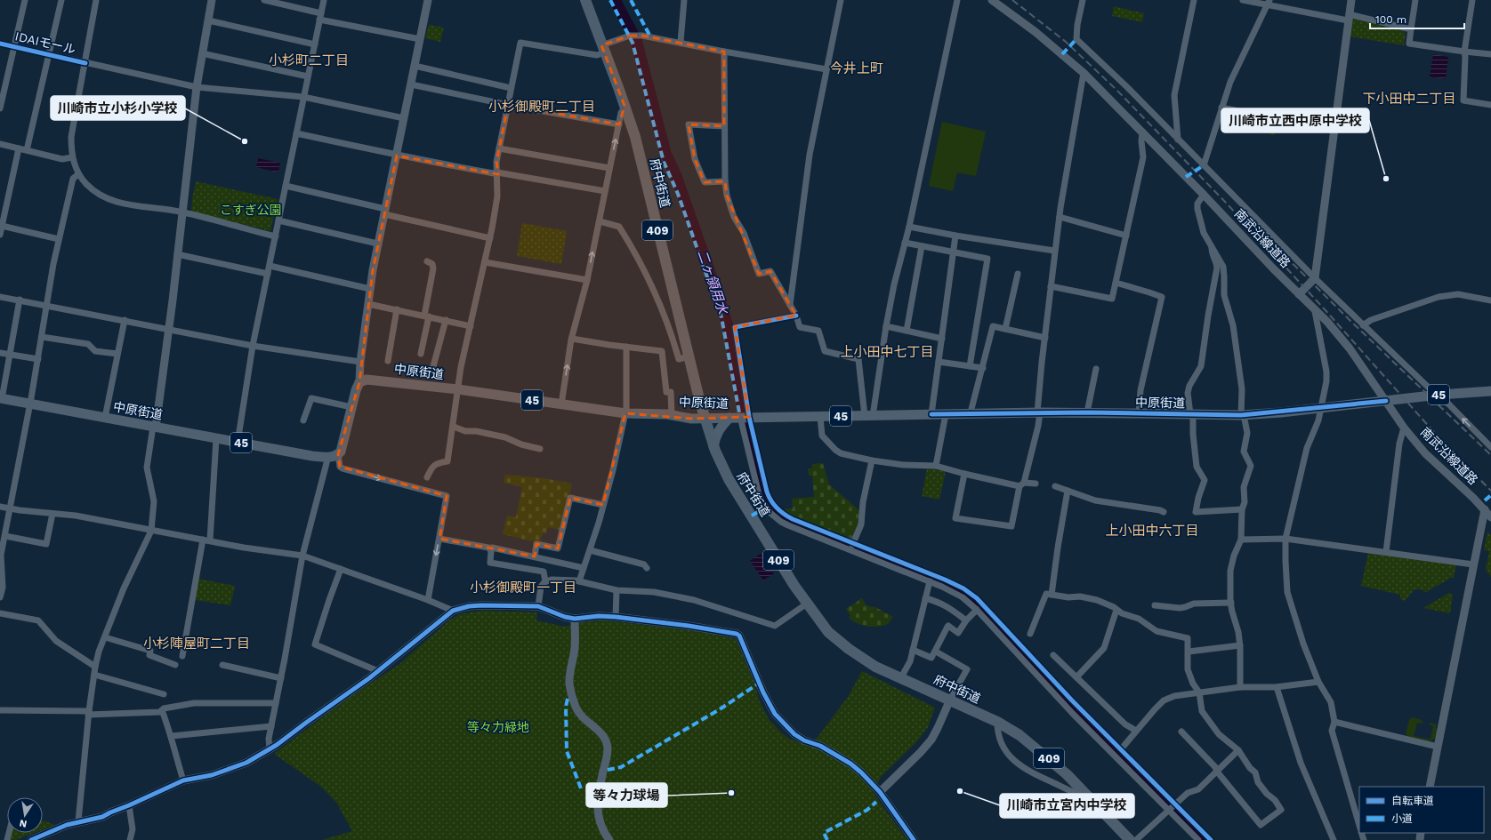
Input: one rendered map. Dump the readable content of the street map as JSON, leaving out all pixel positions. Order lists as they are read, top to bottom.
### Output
{
  "streets": {
    "highway": ["府中街道", "409"],
    "main road": ["中原街道", "45"],
    "street": ["IDAIモール", "南武沿線道路"]
  },
  "crossings": [
    ["府中街道", "中原街道"],
    ["南武沿線道路", "中原街道"]
  ],
  "districts": [
    "小杉町二丁目",
    "今井上町",
    "下小田中二丁目",
    "小杉御殿町二丁目",
    "上小田中七丁目",
    "上小田中六丁目",
    "小杉御殿町一丁目",
    "小杉陣屋町二丁目"
  ],
  "water": ["二ヶ領用水"],
  "parks": ["こすぎ公園", "等々力緑地"],
  "places": [
    "川崎市立小杉小学校",
    "川崎市立西中原中学校",
    "川崎市立宮内中学校",
    "等々力球場"
  ],
  "legend": ["自転車道", "小道"],
  "scale_bar": "100 m",
  "north": "bottom"
}
